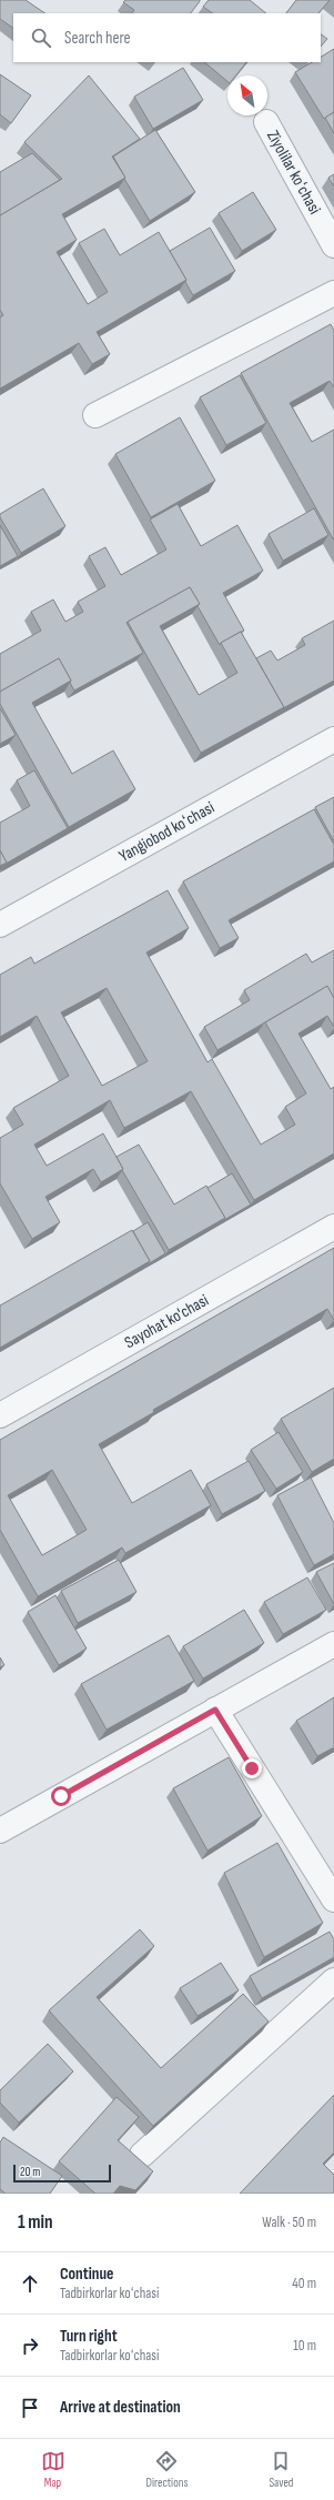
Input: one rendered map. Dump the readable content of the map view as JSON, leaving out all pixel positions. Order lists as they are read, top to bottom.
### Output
{
  "streets": {
    "street": ["Ziyolilar koʻchasi", "Yangiobod koʻchasi", "Sayohat ko'chasi"]
  },
  "scale_bar": "20 m",
  "north": "top left",
  "page": {
    "search": "Search here",
    "scale": "20 m",
    "heading": ["1 min", "Walk · 50 m"],
    "list": [
      ["Continue", "Tadbirkorlar koʻchasi", "40 m"],
      ["Turn right", "Tadbirkorlar koʻchasi", "10 m"],
      "Arrive at destination"
    ],
    "nav": ["Map", "Directions", "Saved"]
  }
}
